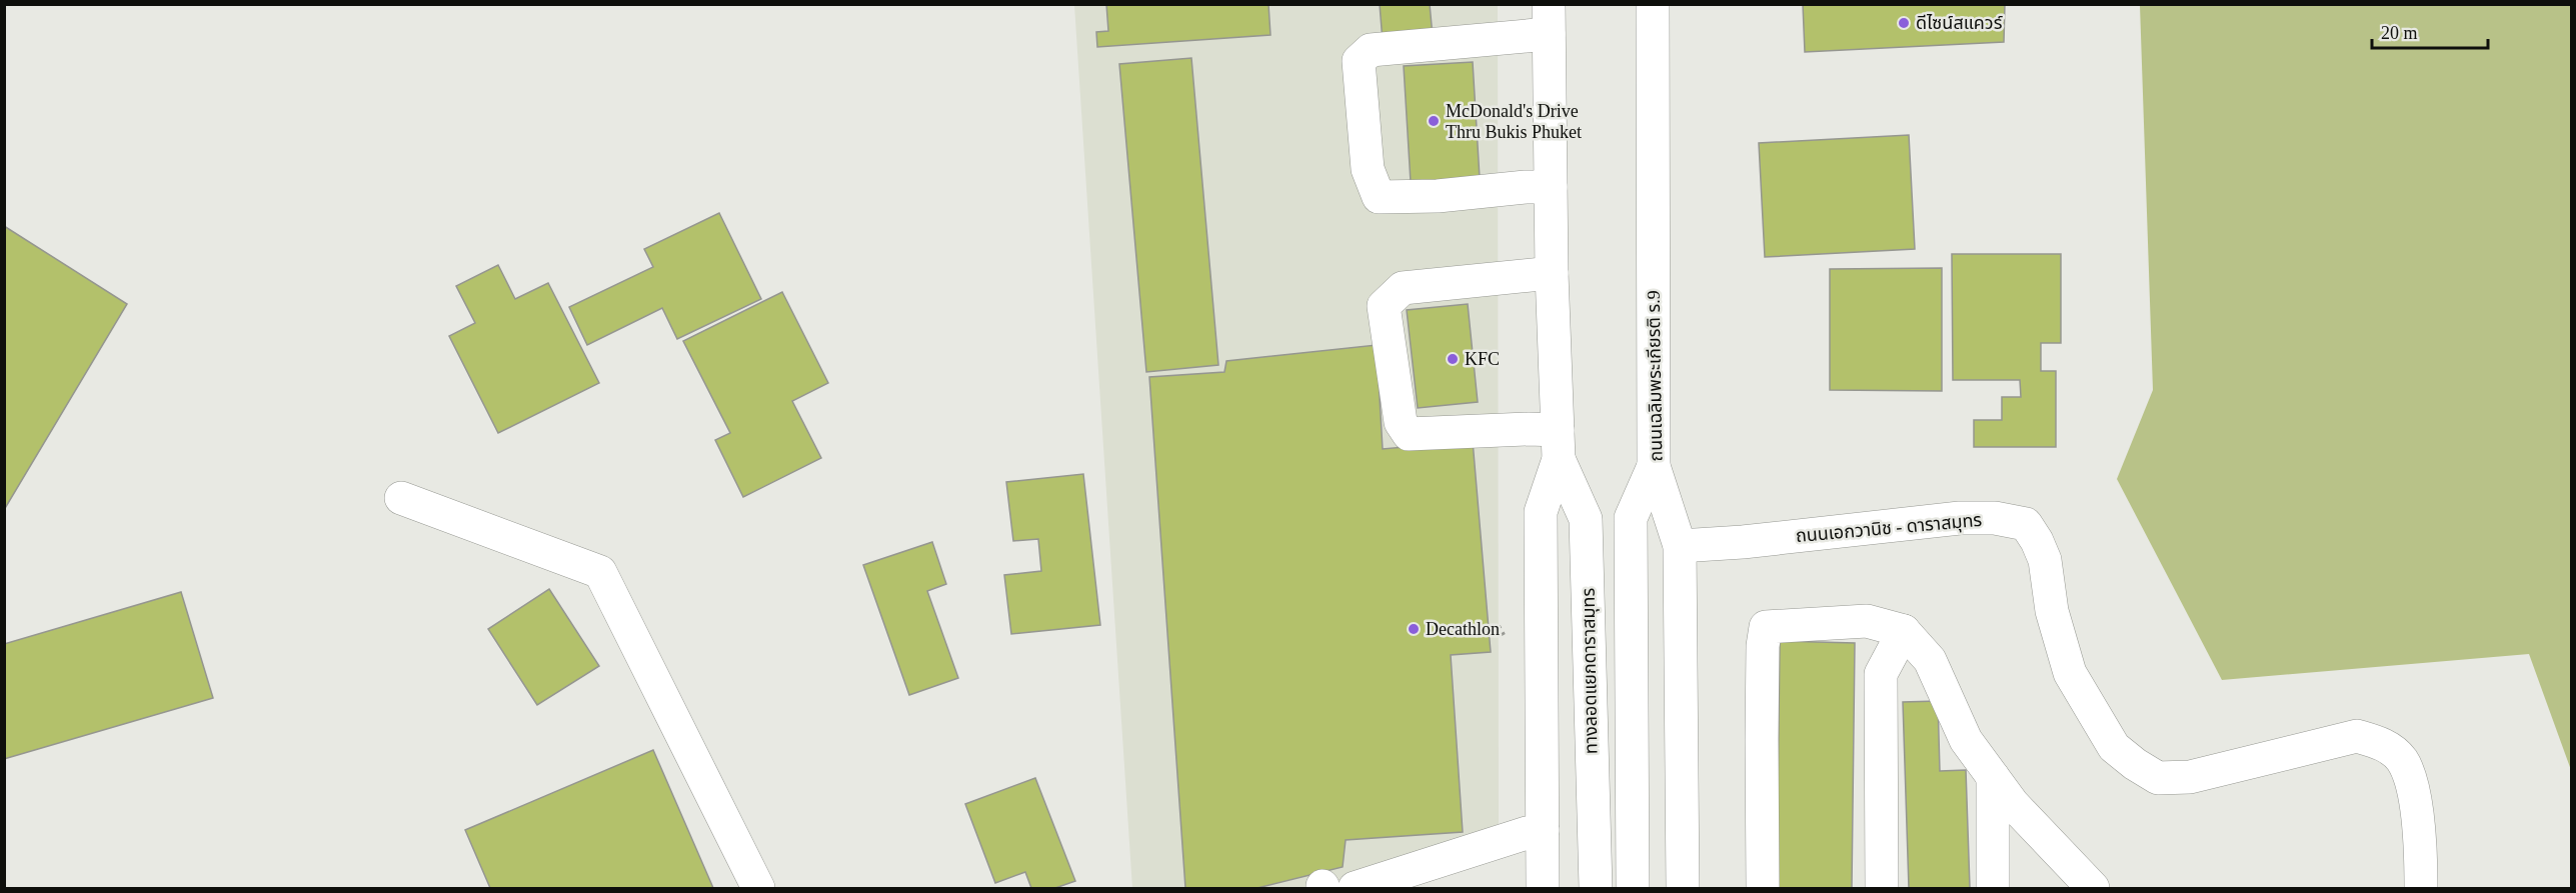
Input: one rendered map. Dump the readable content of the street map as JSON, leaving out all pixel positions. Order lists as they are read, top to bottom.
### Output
{
  "streets": {
    "main road": ["ถนนเฉลิมพระเกียรติ ร.9", "ถนนเอกวานิช - ดาราสมุทร", "ทางลอดแยกดาราสมุทร"]
  },
  "crossings": [
    ["ถนนเฉลิมพระเกียรติ ร.9", "ถนนเอกวานิช - ดาราสมุทร"]
  ],
  "places": [
    "ดีไซน์สแควร์",
    "McDonald's Drive Thru Bukis Phuket",
    "KFC",
    "Decathlon"
  ],
  "scale_bar": "20 m"
}
